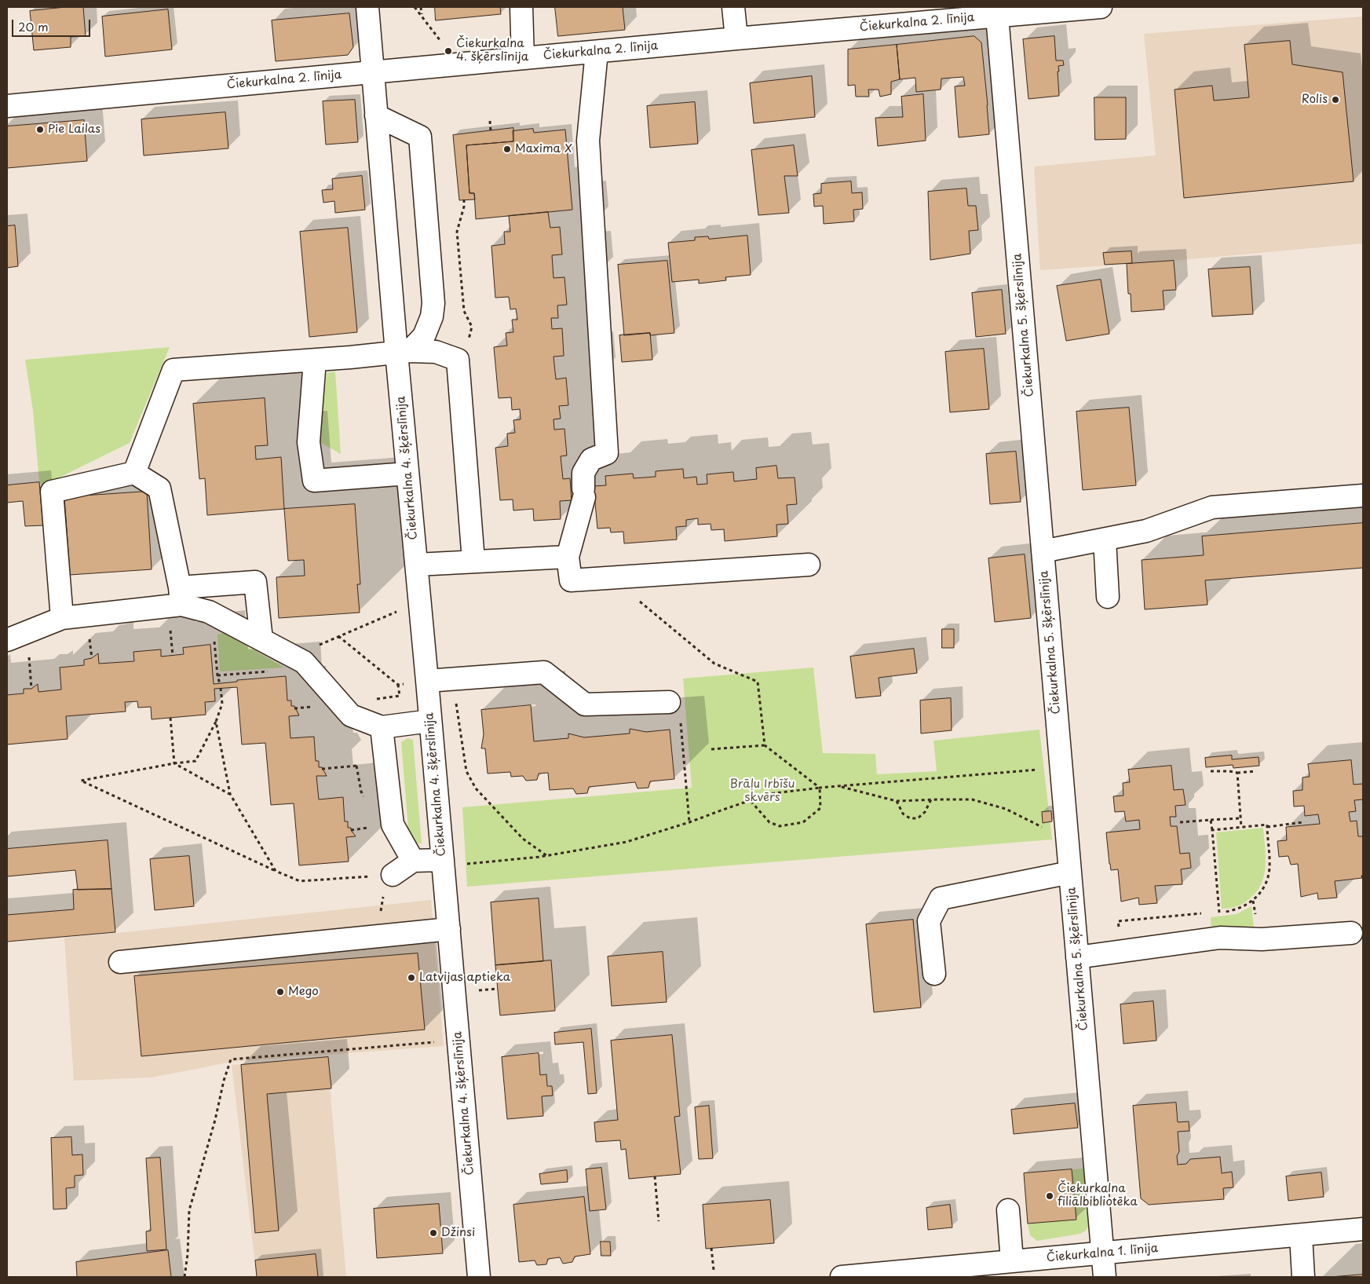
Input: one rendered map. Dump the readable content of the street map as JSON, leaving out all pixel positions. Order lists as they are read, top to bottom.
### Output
{
  "streets": {
    "street": [
      "Čiekurkalna 2. līnija",
      "Čiekurkalna 5. šķērslīnija",
      "Čiekurkalna 4. šķērslīnija",
      "Čiekurkalna 1. līnija"
    ]
  },
  "crossings": [
    ["Čiekurkalna 2. līnija", "Čiekurkalna 5. šķērslīnija"],
    ["Čiekurkalna 2. līnija", "Čiekurkalna 4. šķērslīnija"],
    ["Čiekurkalna 5. šķērslīnija", "Čiekurkalna 1. līnija"]
  ],
  "parks": ["Brāļu Irbīšu skvērs"],
  "places": [
    "Čiekurkalna 4. šķērslīnija",
    "Rolis",
    "Pie Lailas",
    "Maxima X",
    "Latvijas aptieka",
    "Mego",
    "Čiekurkalna filiālbibliotēka",
    "Džinsi"
  ],
  "scale_bar": "20 m"
}
